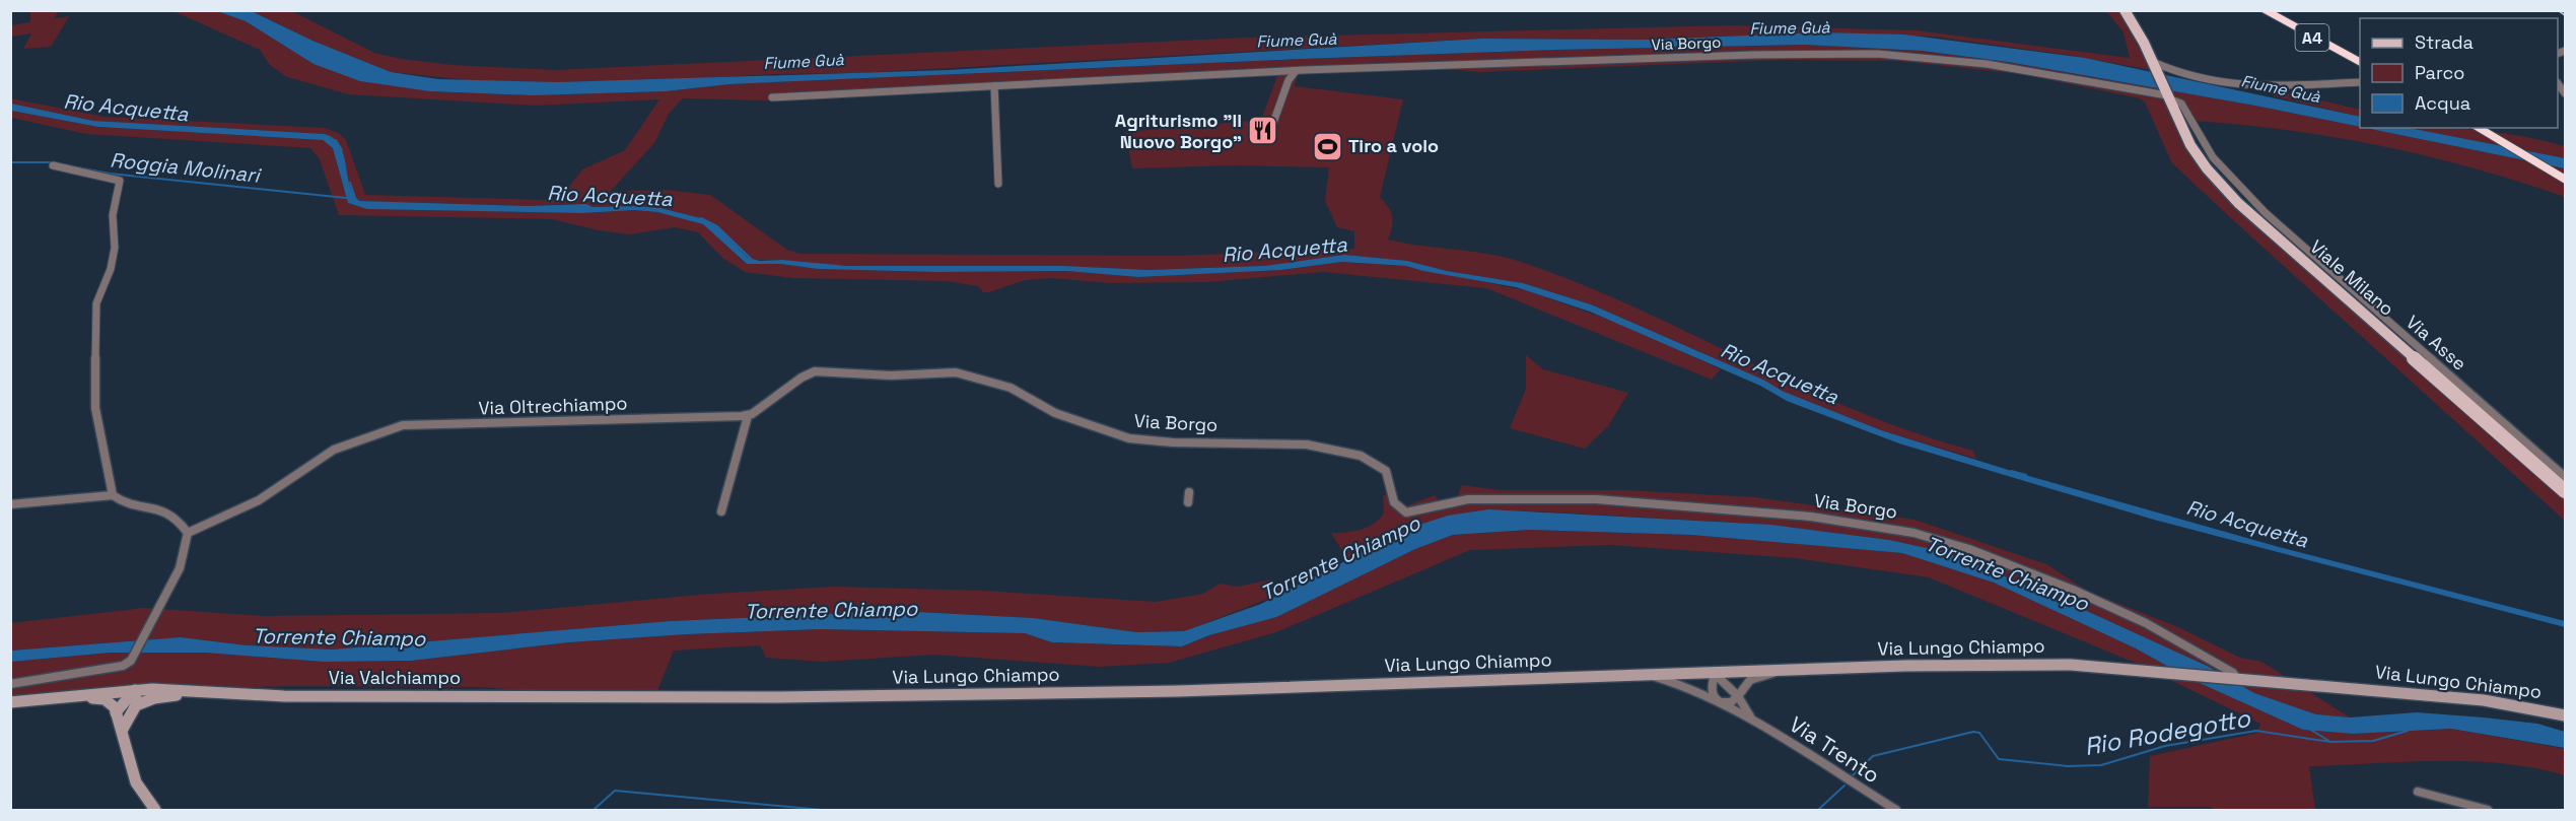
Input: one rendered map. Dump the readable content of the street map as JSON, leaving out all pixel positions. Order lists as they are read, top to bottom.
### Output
{
  "streets": {
    "highway": ["A4"],
    "main road": ["Viale Milano", "Via Lungo Chiampo", "Via Valchiampo"],
    "street": [
      "Via Borgo",
      "Via Asse",
      "Via Oltrechiampo",
      "Via Trento"
    ]
  },
  "crossings": [
    ["Via Borgo", "Viale Milano"],
    ["Via Borgo", "Via Asse"],
    ["Via Borgo", "Via Oltrechiampo"],
    ["Via Borgo", "Via Lungo Chiampo"],
    ["Viale Milano", "Via Asse"],
    ["Via Lungo Chiampo", "Via Valchiampo"],
    ["Via Lungo Chiampo", "Via Trento"]
  ],
  "water": [
    "Fiume Guà",
    "Rio Acquetta",
    "Roggia Molinari",
    "Torrente Chiampo",
    "Rio Rodegotto"
  ],
  "places": {
    "restaurant": ["Agriturismo \"Il Nuovo Borgo\""],
    "sports": ["Tiro a volo"]
  },
  "legend": ["Strada", "Parco", "Acqua"]
}
